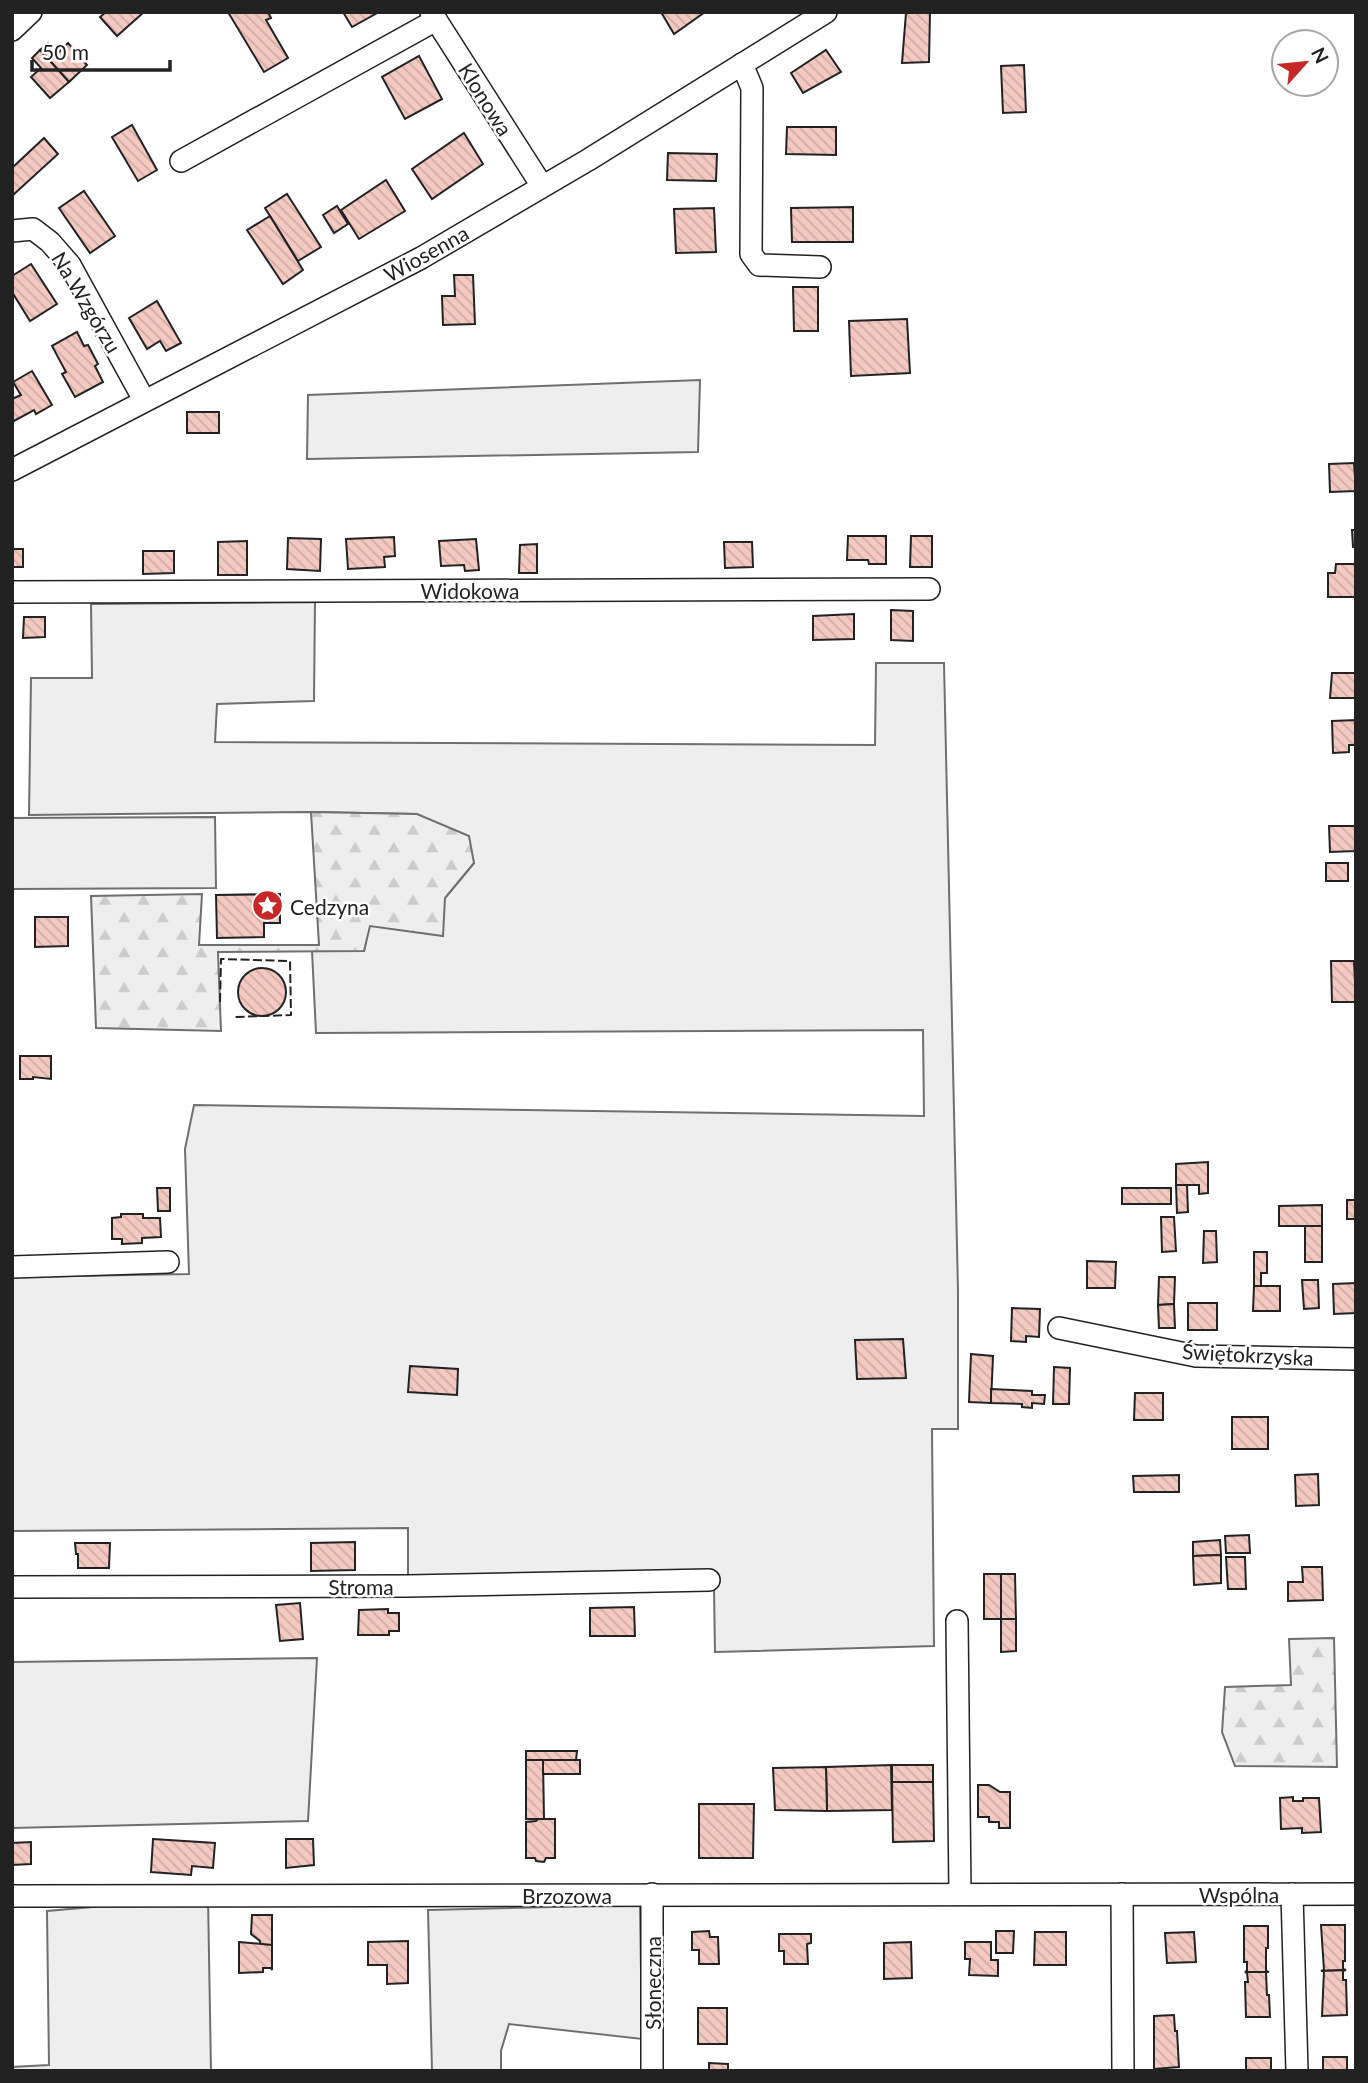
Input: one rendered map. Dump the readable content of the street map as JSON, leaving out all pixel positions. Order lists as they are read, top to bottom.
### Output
{
  "streets": {
    "street": [
      "Klonowa",
      "Wiosenna",
      "Na Wzgórzu",
      "Widokowa",
      "Świętokrzyska",
      "Stroma",
      "Wspólna",
      "Brzozowa",
      "Słoneczna"
    ]
  },
  "crossings": [
    ["Klonowa", "Wiosenna"],
    ["Wiosenna", "Na Wzgórzu"],
    ["Wspólna", "Brzozowa"],
    ["Brzozowa", "Słoneczna"]
  ],
  "places": {
    "place": ["Cedzyna"]
  },
  "scale_bar": "50 m",
  "north": "top right"
}
